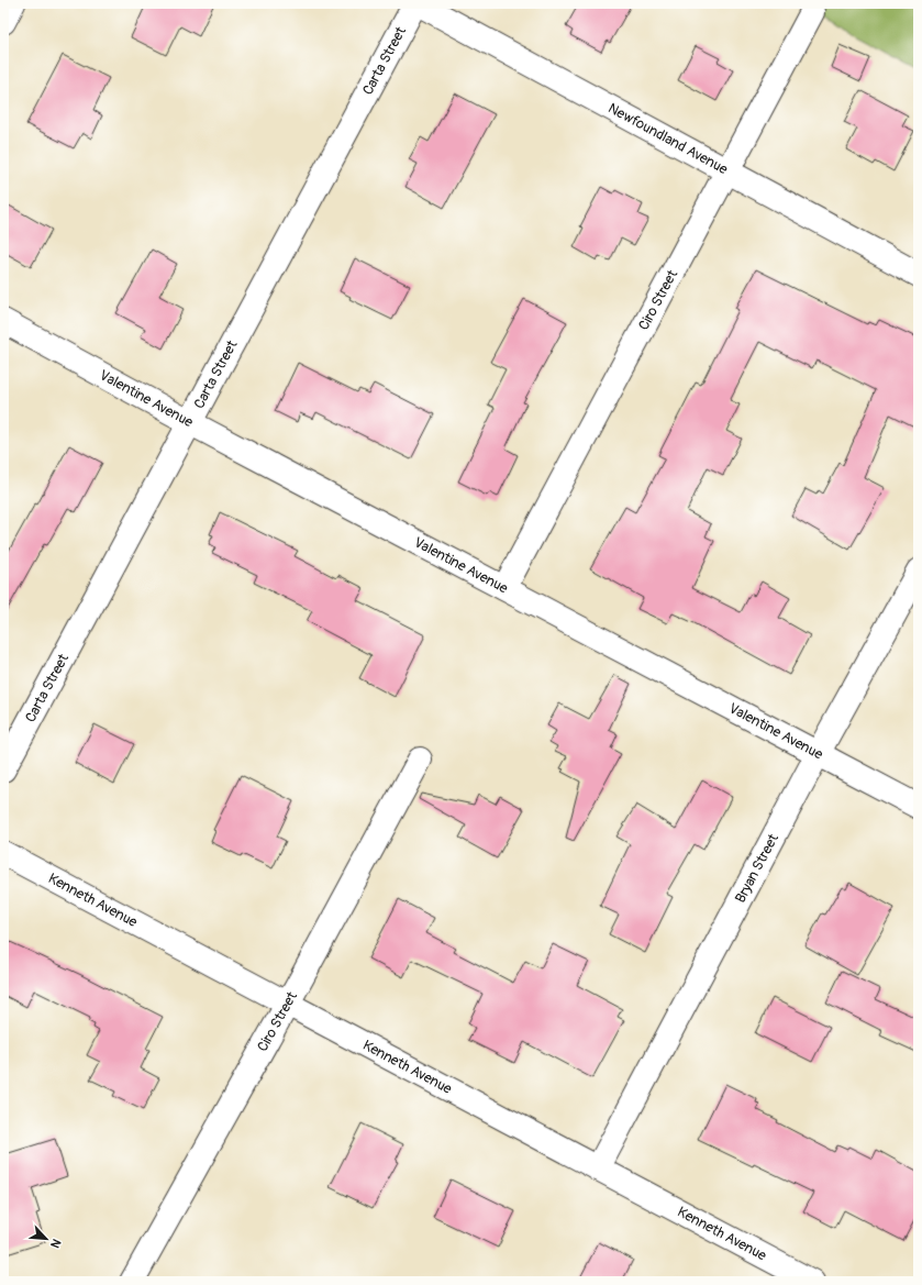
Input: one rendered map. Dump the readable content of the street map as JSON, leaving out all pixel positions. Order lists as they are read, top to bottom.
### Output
{
  "streets": {
    "street": [
      "Carta Street",
      "Newfoundland Avenue",
      "Ciro Street",
      "Valentine Avenue",
      "Bryan Street",
      "Kenneth Avenue"
    ]
  },
  "crossings": [
    ["Carta Street", "Newfoundland Avenue"],
    ["Carta Street", "Valentine Avenue"],
    ["Newfoundland Avenue", "Ciro Street"],
    ["Ciro Street", "Valentine Avenue"],
    ["Ciro Street", "Kenneth Avenue"],
    ["Valentine Avenue", "Bryan Street"],
    ["Bryan Street", "Kenneth Avenue"]
  ],
  "north": "bottom right"
}
